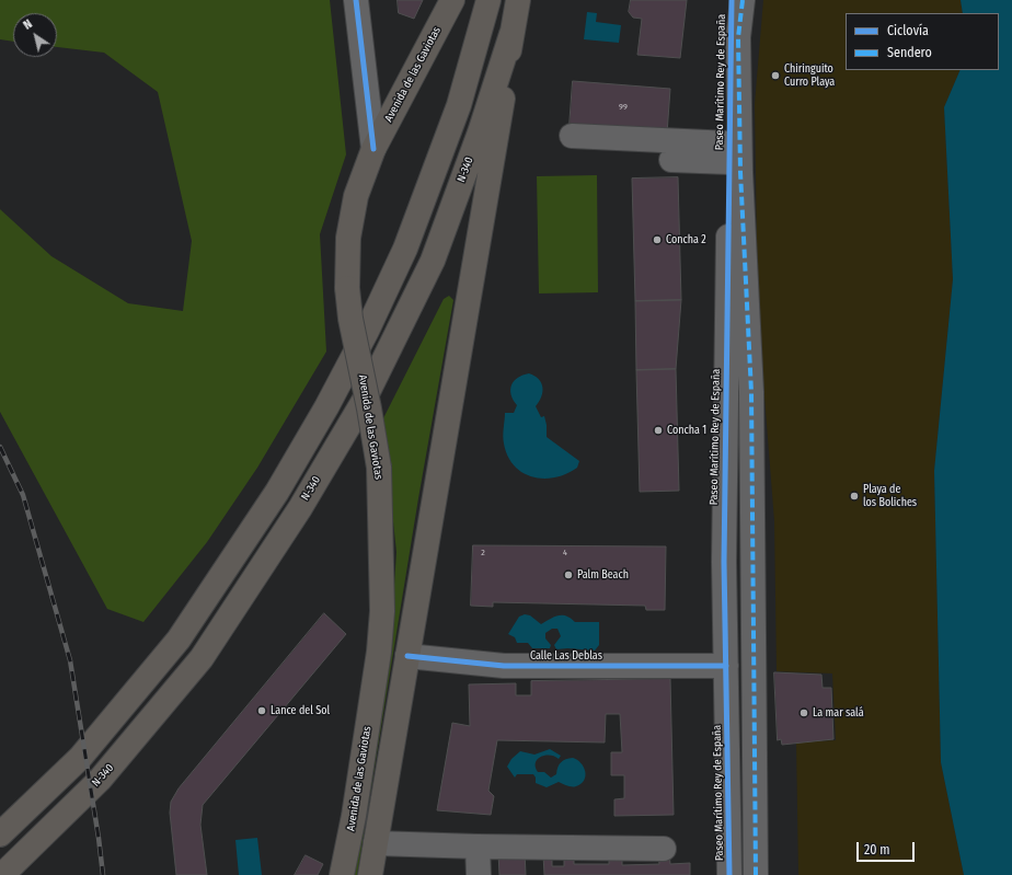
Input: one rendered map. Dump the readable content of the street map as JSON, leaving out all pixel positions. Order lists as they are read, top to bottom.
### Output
{
  "streets": {
    "main road": ["Avenida de las Gaviotas", "N-340"],
    "street": ["Paseo Marítimo Rey de España", "Calle Las Deblas"]
  },
  "crossings": [
    ["Paseo Marítimo Rey de España", "Calle Las Deblas"]
  ],
  "places": [
    "Chiringuito Curro Playa",
    "Concha 2",
    "Concha 1",
    "Playa de los Boliches",
    "Palm Beach",
    "Lance del Sol",
    "La mar salá"
  ],
  "house_numbers": ["99", "2", "4"],
  "legend": ["Ciclovía", "Sendero"],
  "scale_bar": "20 m",
  "north": "top left"
}
